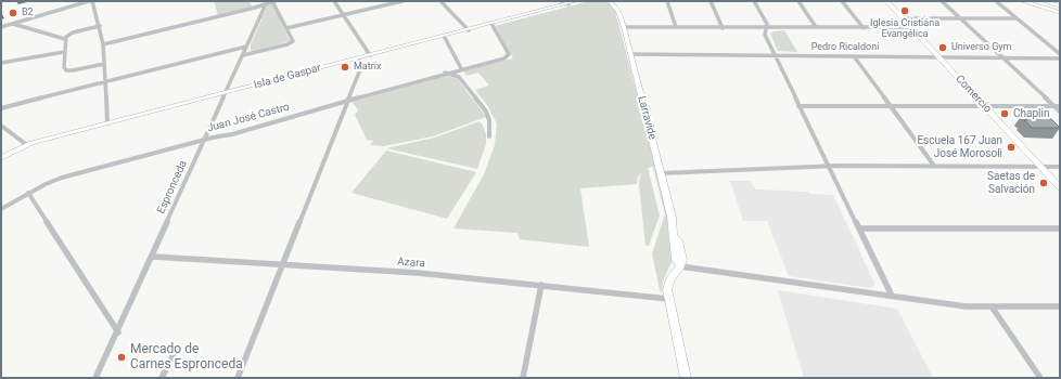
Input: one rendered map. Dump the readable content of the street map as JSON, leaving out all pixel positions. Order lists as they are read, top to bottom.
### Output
{
  "streets": {
    "street": [
      "Pedro Ricaldoni",
      "Isla de Gaspar",
      "Comercio",
      "Juan José Castro",
      "Larravide",
      "Espronceda",
      "Azara"
    ]
  },
  "crossings": [
    ["Pedro Ricaldoni", "Comercio"],
    ["Pedro Ricaldoni", "Larravide"],
    ["Isla de Gaspar", "Juan José Castro"],
    ["Isla de Gaspar", "Espronceda"],
    ["Juan José Castro", "Espronceda"],
    ["Espronceda", "Azara"]
  ],
  "places": [
    "Iglesia Cristiána Evangélica",
    "B2",
    "Universo Gym",
    "Matrix",
    "Chaplin",
    "Escuela 167 Juan José Morosoli",
    "Saetas de Salvación",
    "Mercado de Carnes Espronceda"
  ]
}
